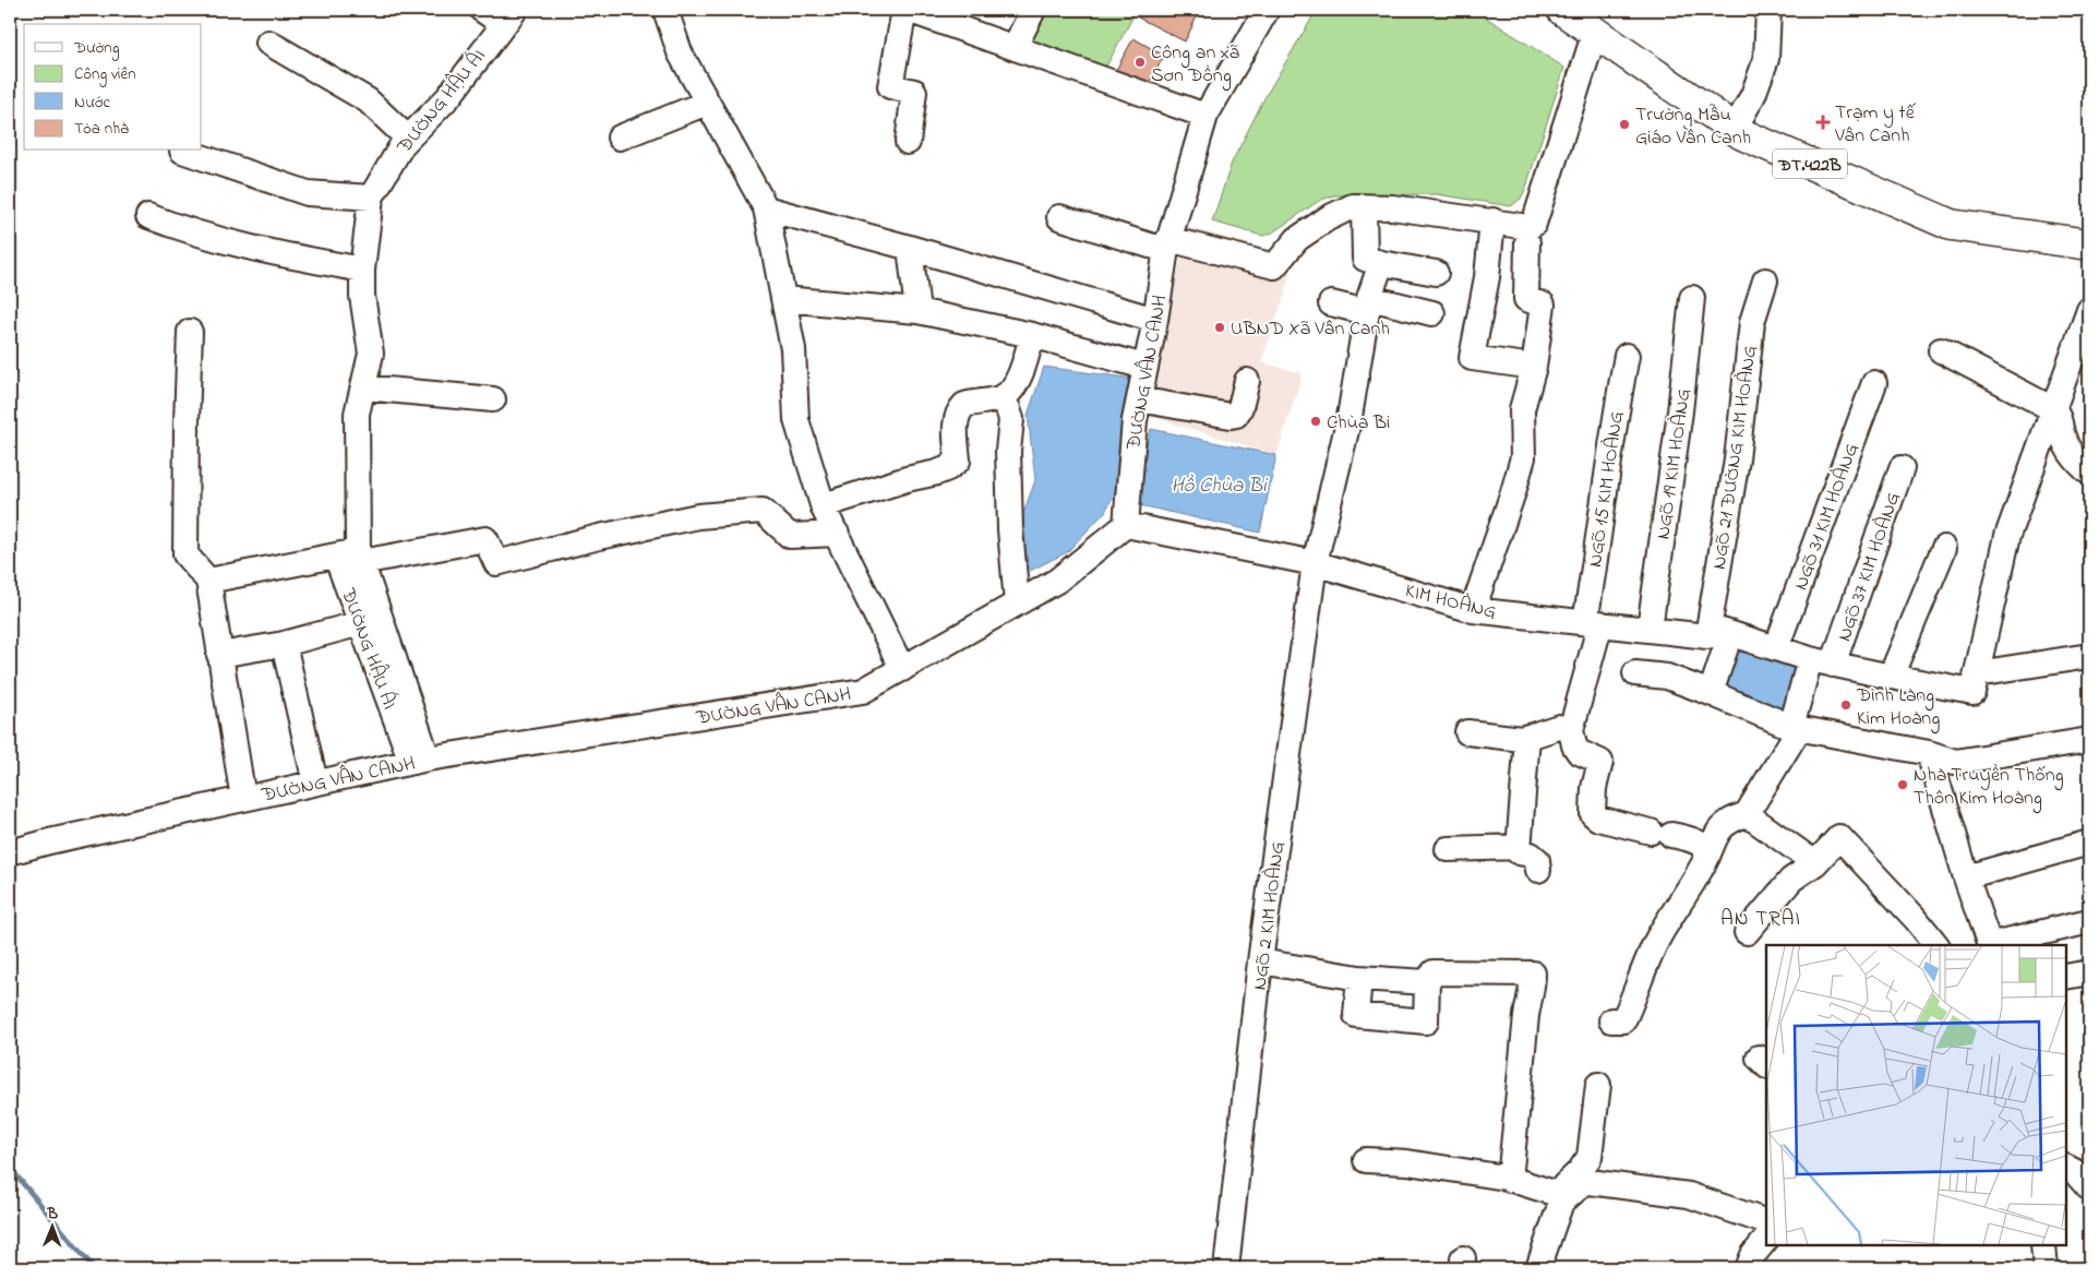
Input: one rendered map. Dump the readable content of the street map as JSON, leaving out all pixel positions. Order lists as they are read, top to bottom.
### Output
{
  "streets": {
    "main road": ["ĐT.422B"],
    "street": [
      "ĐƯỜNG HẬU ÁI",
      "ĐƯỜNG VÂN CANH",
      "NGÕ 21 ĐƯỜNG KIM HOÀNG",
      "NGÕ 19 KIM HOÀNG",
      "NGÕ 15 KIM HOÀNG",
      "NGÕ 31 KIM HOÀNG",
      "NGÕ 37 KIM HOÀNG",
      "KIM HOÀNG",
      "NGÕ 2 KIM HOÀNG"
    ]
  },
  "crossings": [
    ["ĐƯỜNG HẬU ÁI", "ĐƯỜNG VÂN CANH"],
    ["ĐƯỜNG VÂN CANH", "KIM HOÀNG"],
    ["NGÕ 21 ĐƯỜNG KIM HOÀNG", "KIM HOÀNG"],
    ["NGÕ 19 KIM HOÀNG", "KIM HOÀNG"],
    ["NGÕ 15 KIM HOÀNG", "KIM HOÀNG"],
    ["NGÕ 31 KIM HOÀNG", "KIM HOÀNG"],
    ["NGÕ 37 KIM HOÀNG", "KIM HOÀNG"],
    ["KIM HOÀNG", "NGÕ 2 KIM HOÀNG"]
  ],
  "districts": ["AN TRAI"],
  "water": ["Hồ Chùa Bi"],
  "places": {
    "other": [
      "Công an xã Sơn Đồng",
      "Trường Mẫu Giáo Vân Canh",
      "UBND Xã Vân Canh",
      "Chùa Bi",
      "Đình Làng Kim Hoàng",
      "Nhà Truyền Thống Thôn Kim Hoàng"
    ],
    "health": ["Trạm y tế Vân Canh"]
  },
  "legend": [
    "Đường",
    "Công viên",
    "Nước",
    "Tòa nhà"
  ],
  "north": "top"
}
